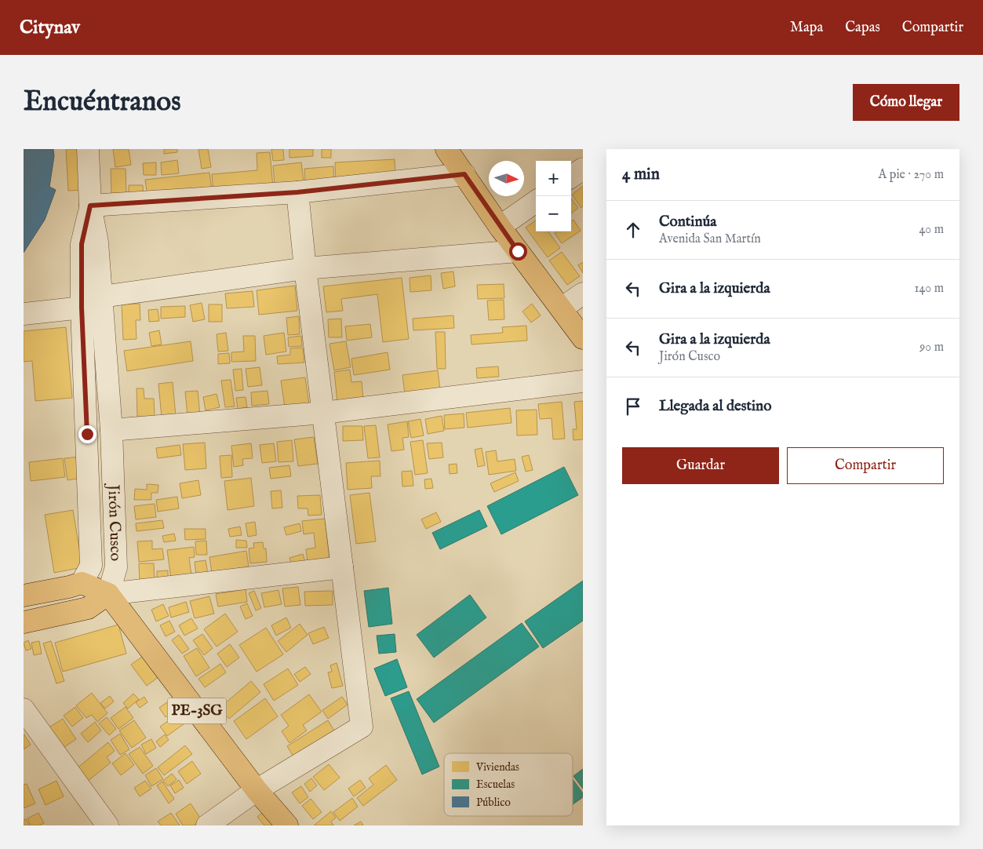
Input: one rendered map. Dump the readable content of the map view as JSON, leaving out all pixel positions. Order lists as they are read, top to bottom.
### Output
{
  "streets": {
    "main road": ["PE-3SG"],
    "street": ["Jirón Cusco"]
  },
  "crossings": [
    ["Jirón Cusco", "PE-3SG"]
  ],
  "legend": ["Viviendas", "Escuelas", "Público"],
  "north": "right",
  "page": {
    "header": "Citynav",
    "nav": ["Mapa", "Capas", "Compartir"],
    "buttons": [
      "Cómo llegar",
      ["Guardar", "Compartir"]
    ],
    "title": "Encuéntranos",
    "heading": ["4 min", "A pie · 270 m"],
    "map_buttons": ["+", "−"],
    "list": [
      ["Continúa", "Avenida San Martín", "40 m"],
      ["Gira a la izquierda", "140 m"],
      ["Gira a la izquierda", "Jirón Cusco", "90 m"],
      "Llegada al destino"
    ]
  }
}
